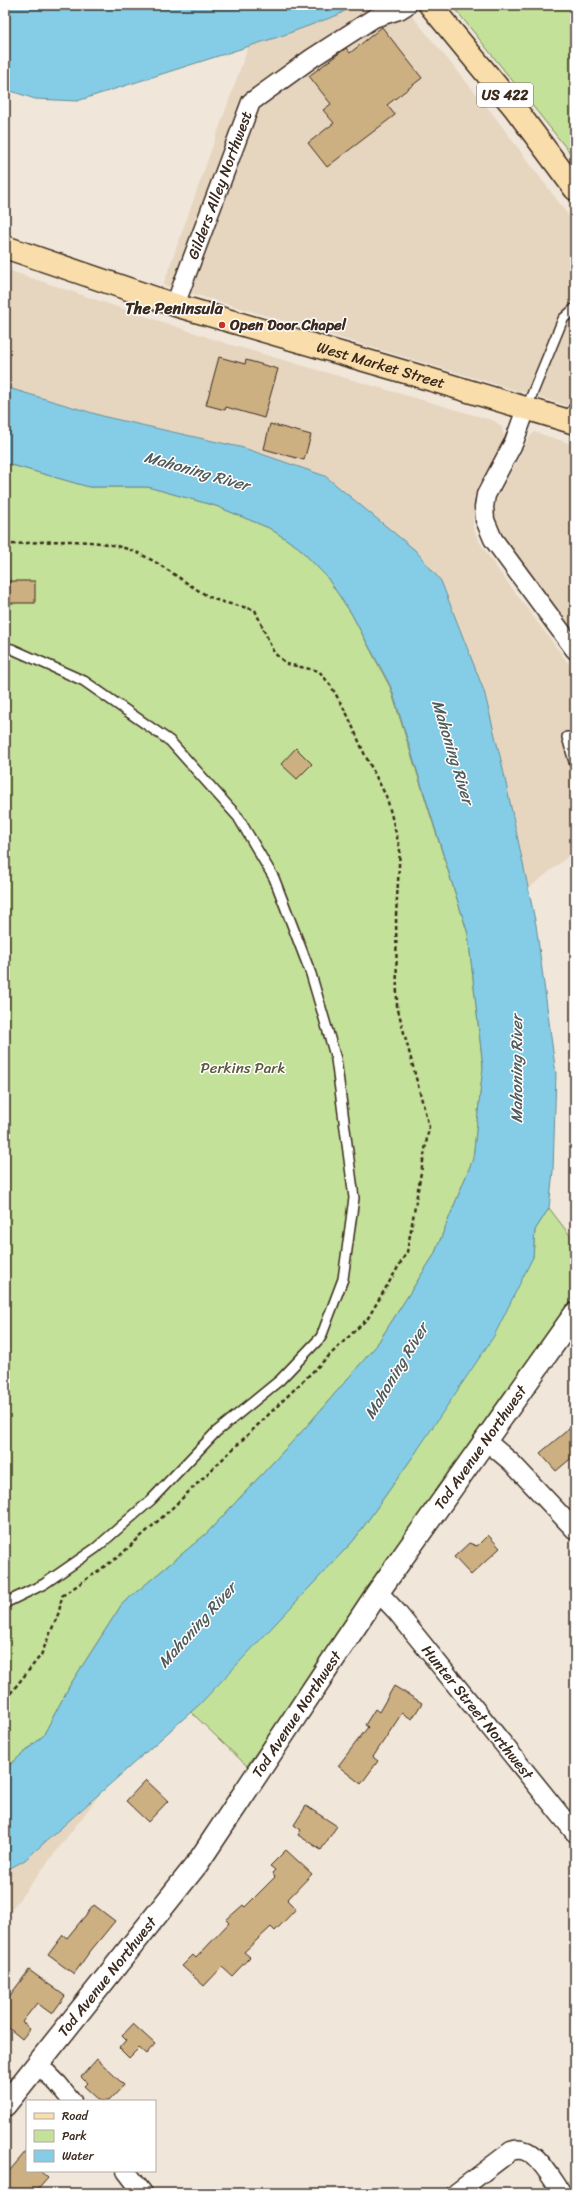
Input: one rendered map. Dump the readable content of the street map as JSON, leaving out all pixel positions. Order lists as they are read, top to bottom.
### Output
{
  "streets": {
    "main road": ["US 422", "West Market Street", "Tod Avenue Northwest"],
    "street": ["Gilders Alley Northwest", "Hunter Street Northwest"]
  },
  "crossings": [
    ["Gilders Alley Northwest", "West Market Street"],
    ["Tod Avenue Northwest", "Hunter Street Northwest"]
  ],
  "districts": ["The Peninsula"],
  "water": ["Mahoning River"],
  "parks": ["Perkins Park"],
  "places": ["Open Door Chapel"],
  "legend": ["Road", "Park", "Water"]
}
